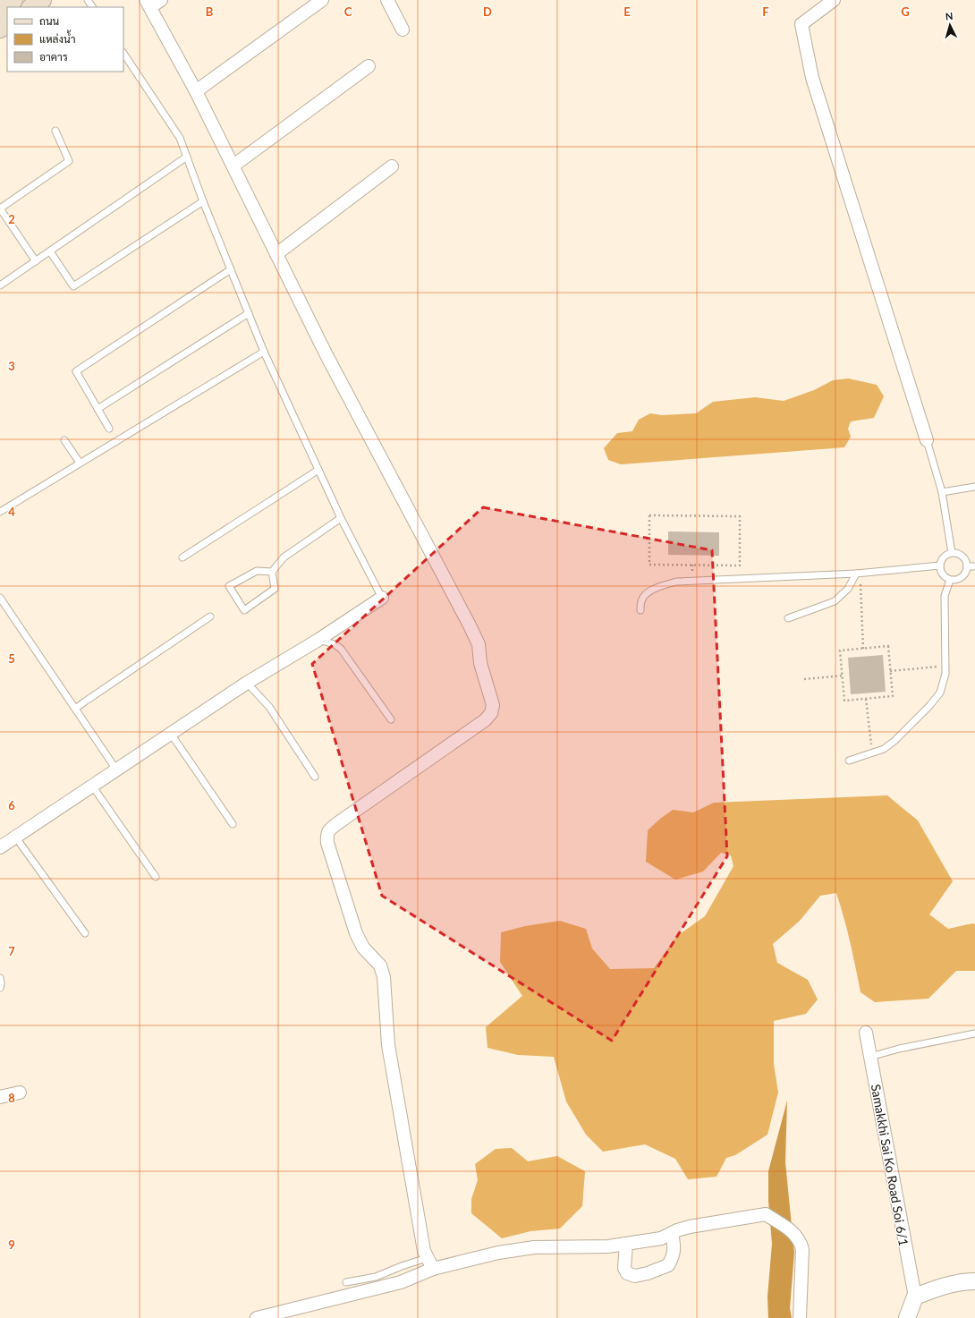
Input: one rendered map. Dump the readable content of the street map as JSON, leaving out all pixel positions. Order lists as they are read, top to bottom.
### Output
{
  "streets": {
    "street": ["Samakkhi Sai Ko Road Soi 6/1"]
  },
  "legend": ["ถนน", "แหล่งน้ำ", "อาคาร"],
  "north": "top",
  "grid": {
    "columns": [
      "B",
      "C",
      "D",
      "E",
      "F",
      "G"
    ],
    "rows": [
      "2",
      "3",
      "4",
      "5",
      "6",
      "7",
      "8",
      "9"
    ]
  }
}
